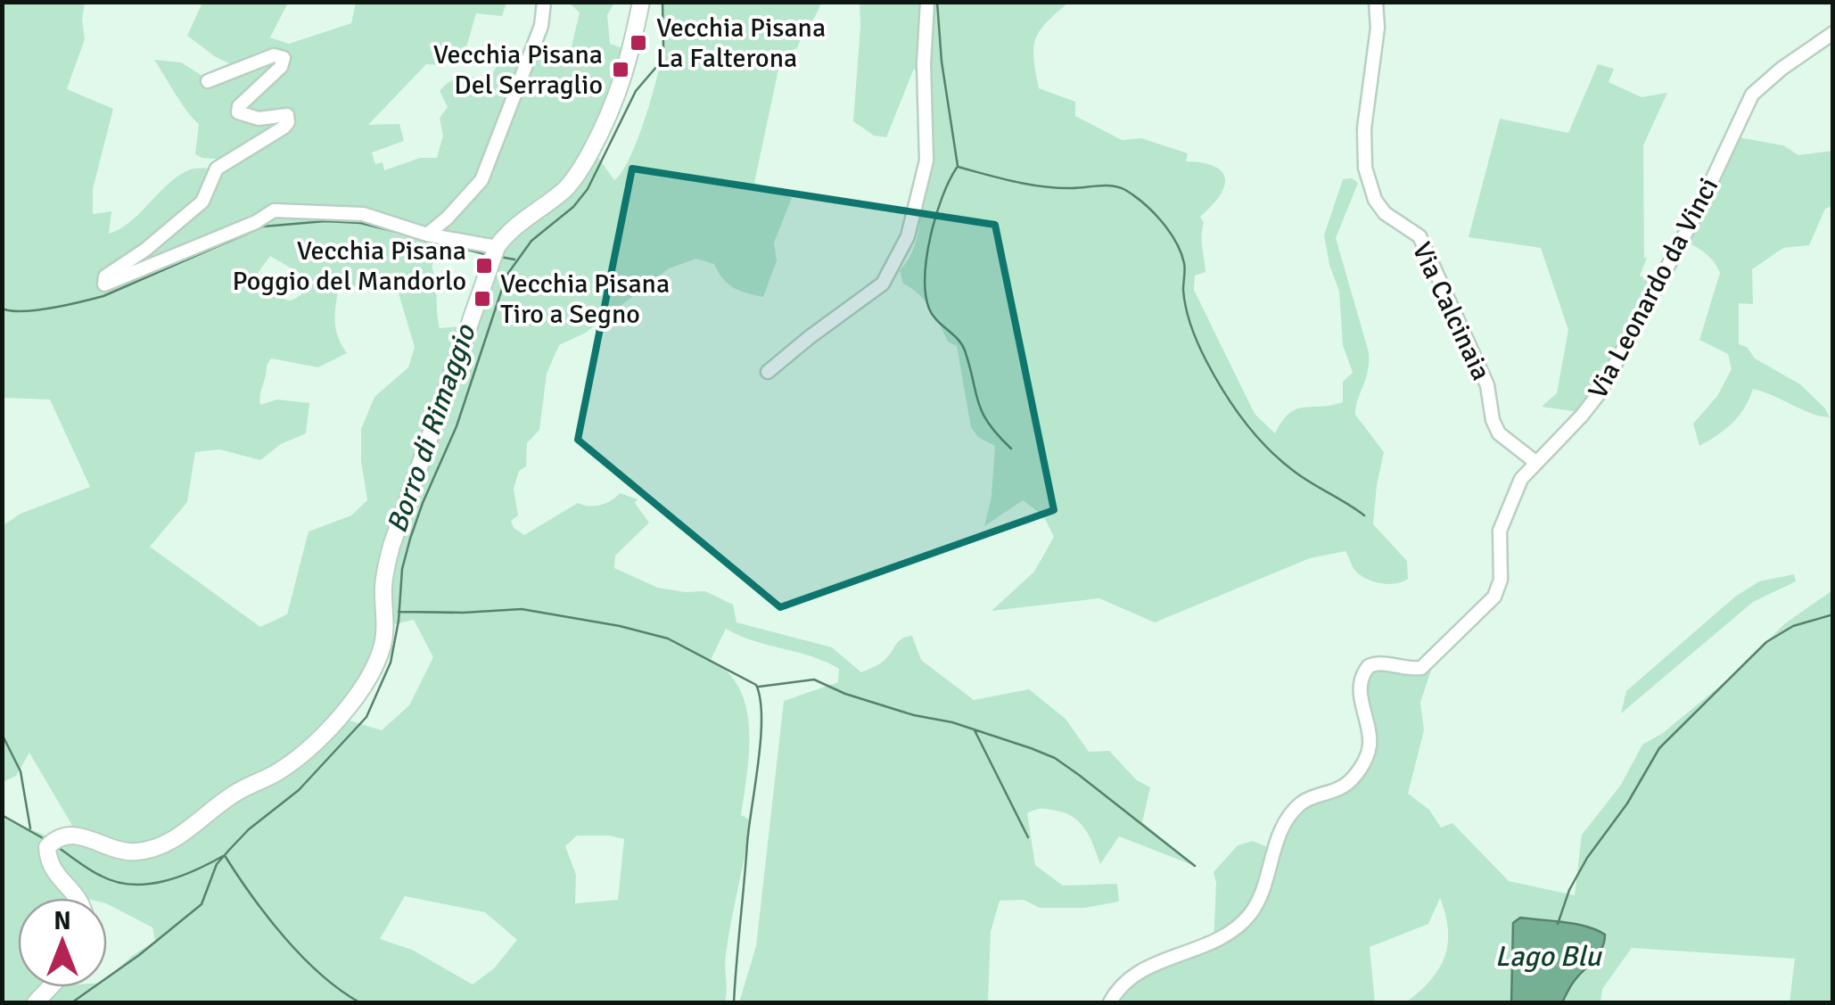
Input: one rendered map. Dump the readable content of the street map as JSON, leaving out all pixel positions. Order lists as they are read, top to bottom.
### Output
{
  "streets": {
    "street": ["Via Leonardo da Vinci", "Via Calcinaia"]
  },
  "crossings": [
    ["Via Leonardo da Vinci", "Via Calcinaia"]
  ],
  "water": ["Borro di Rimaggio", "Lago Blu"],
  "places": {
    "transit": [
      "Vecchia Pisana La Falterona",
      "Vecchia Pisana Del Serraglio",
      "Vecchia Pisana Poggio del Mandorlo",
      "Vecchia Pisana Tiro a Segno"
    ]
  },
  "north": "top"
}
